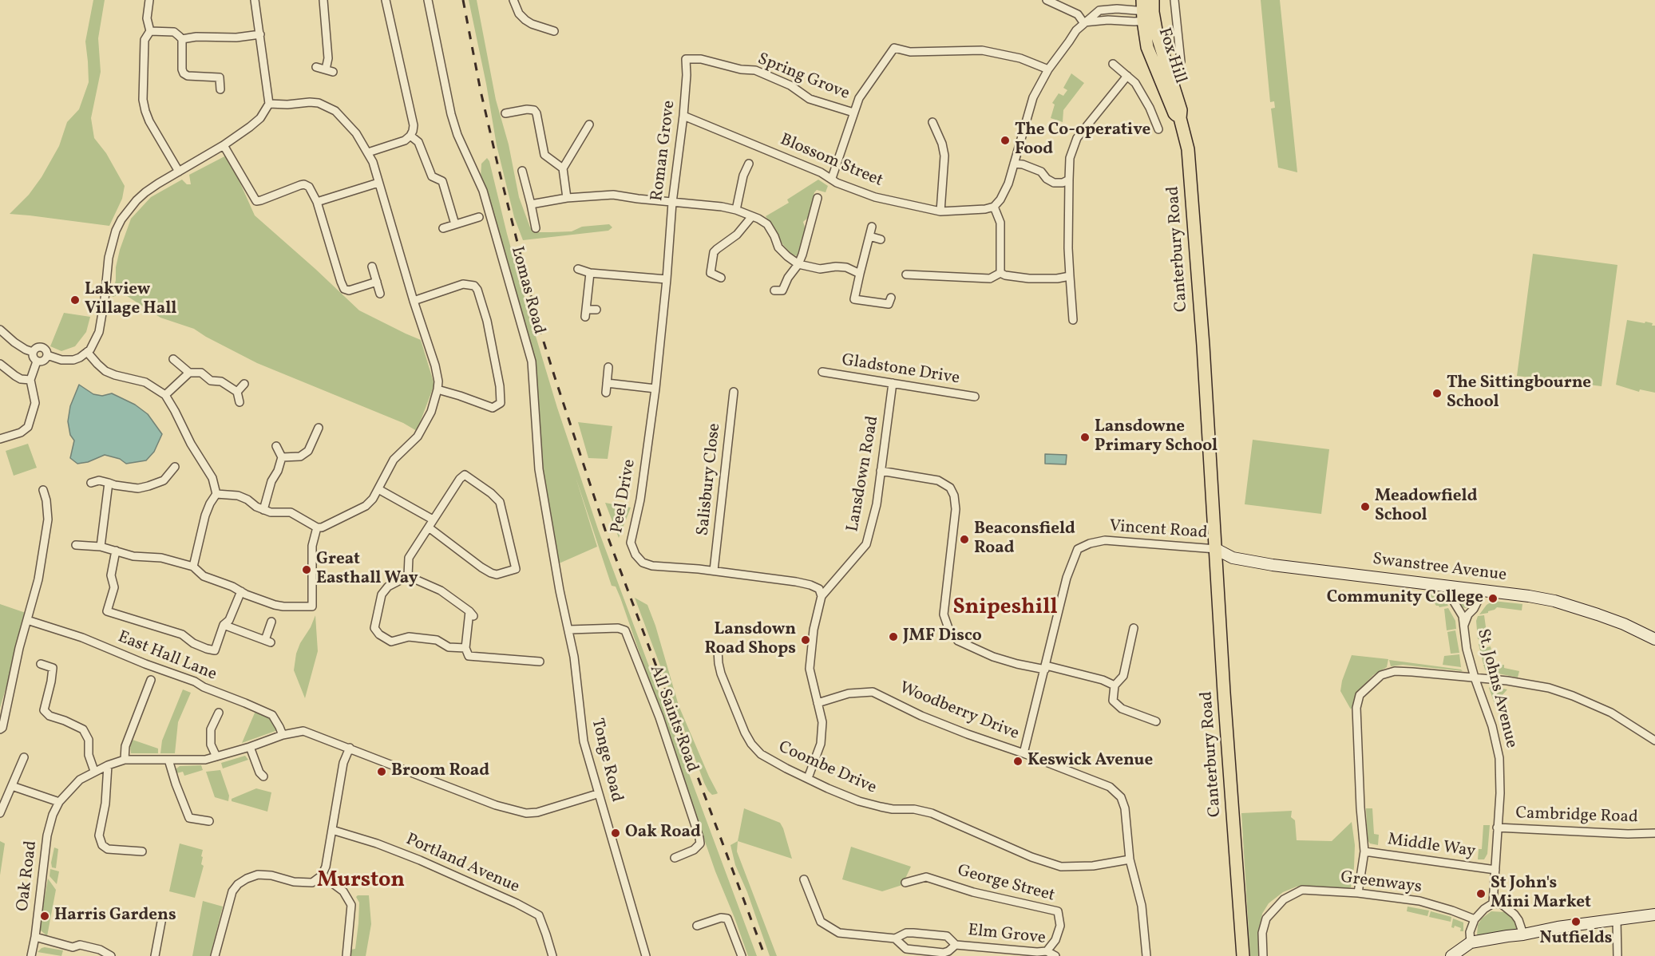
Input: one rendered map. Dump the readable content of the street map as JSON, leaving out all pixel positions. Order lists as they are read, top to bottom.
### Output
{
  "streets": {
    "main road": ["Fox Hill", "Canterbury Road"],
    "street": [
      "Spring Grove",
      "Roman Grove",
      "Blossom Street",
      "Lomas Road",
      "Gladstone Drive",
      "Lansdown Road",
      "Salisbury Close",
      "Peel Drive",
      "Vincent Road",
      "Swanstree Avenue",
      "East Hall Lane",
      "St. Johns Avenue",
      "Woodberry Drive",
      "All Saints Road",
      "Tonge Road",
      "Coombe Drive",
      "Cambridge Road",
      "Middle Way",
      "Portland Avenue",
      "Oak Road",
      "Greenways",
      "George Street",
      "Elm Grove"
    ]
  },
  "crossings": [
    ["Fox Hill", "Canterbury Road"],
    ["Spring Grove", "Roman Grove"],
    ["Roman Grove", "Blossom Street"],
    ["Roman Grove", "Peel Drive"],
    ["Canterbury Road", "Vincent Road"],
    ["Canterbury Road", "Swanstree Avenue"],
    ["Lomas Road", "Tonge Road"],
    ["Gladstone Drive", "Lansdown Road"],
    ["Lansdown Road", "Peel Drive"],
    ["Lansdown Road", "Woodberry Drive"],
    ["Lansdown Road", "Coombe Drive"],
    ["Salisbury Close", "Peel Drive"],
    ["Vincent Road", "Swanstree Avenue"],
    ["Swanstree Avenue", "St. Johns Avenue"],
    ["East Hall Lane", "Oak Road"],
    ["St. Johns Avenue", "Cambridge Road"],
    ["St. Johns Avenue", "Middle Way"],
    ["Woodberry Drive", "Coombe Drive"],
    ["All Saints Road", "Tonge Road"],
    ["Tonge Road", "Oak Road"],
    ["George Street", "Elm Grove"]
  ],
  "districts": ["Snipeshill", "Murston"],
  "places": [
    "The Co-operative Food",
    "Lakview Village Hall",
    "The Sittingbourne School",
    "Lansdowne Primary School",
    "Meadowfield School",
    "Beaconsfield Road",
    "Great Easthall Way",
    "Community College",
    "JMF Disco",
    "Lansdown Road Shops",
    "Keswick Avenue",
    "Broom Road",
    "Oak Road",
    "St John's Mini Market",
    "Harris Gardens",
    "Nutfields"
  ]
}
